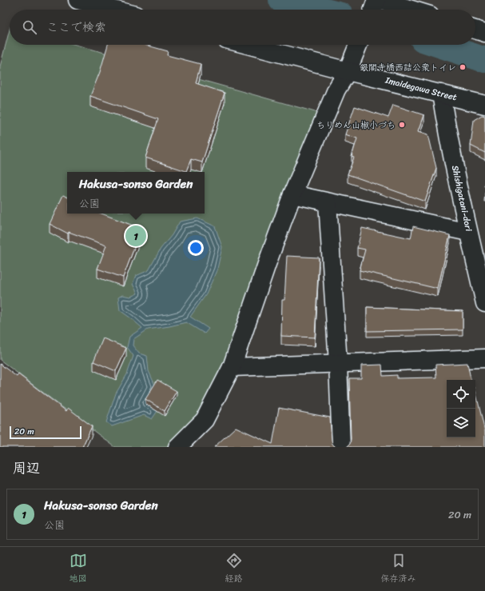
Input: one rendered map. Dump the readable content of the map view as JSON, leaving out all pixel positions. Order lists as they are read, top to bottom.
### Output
{
  "streets": {
    "street": ["Imaidegawa Street", "Shishigatani-dori"]
  },
  "crossings": [
    ["Imaidegawa Street", "Shishigatani-dori"]
  ],
  "places": ["銀閣寺橋西詰公衆トイレ", "ちりめん山椒小づち"],
  "scale_bar": "20 m",
  "page": {
    "search": "ここで検索",
    "popup": ["Hakusa-sonso Garden", "公園"],
    "pins": "1",
    "scale": "20 m",
    "heading": "周辺",
    "list": [
      {
        "mark": "1",
        "name": "Hakusa-sonso Garden",
        "note": "公園",
        "value": "20 m"
      }
    ],
    "nav": ["地図", "経路", "保存済み"]
  }
}
